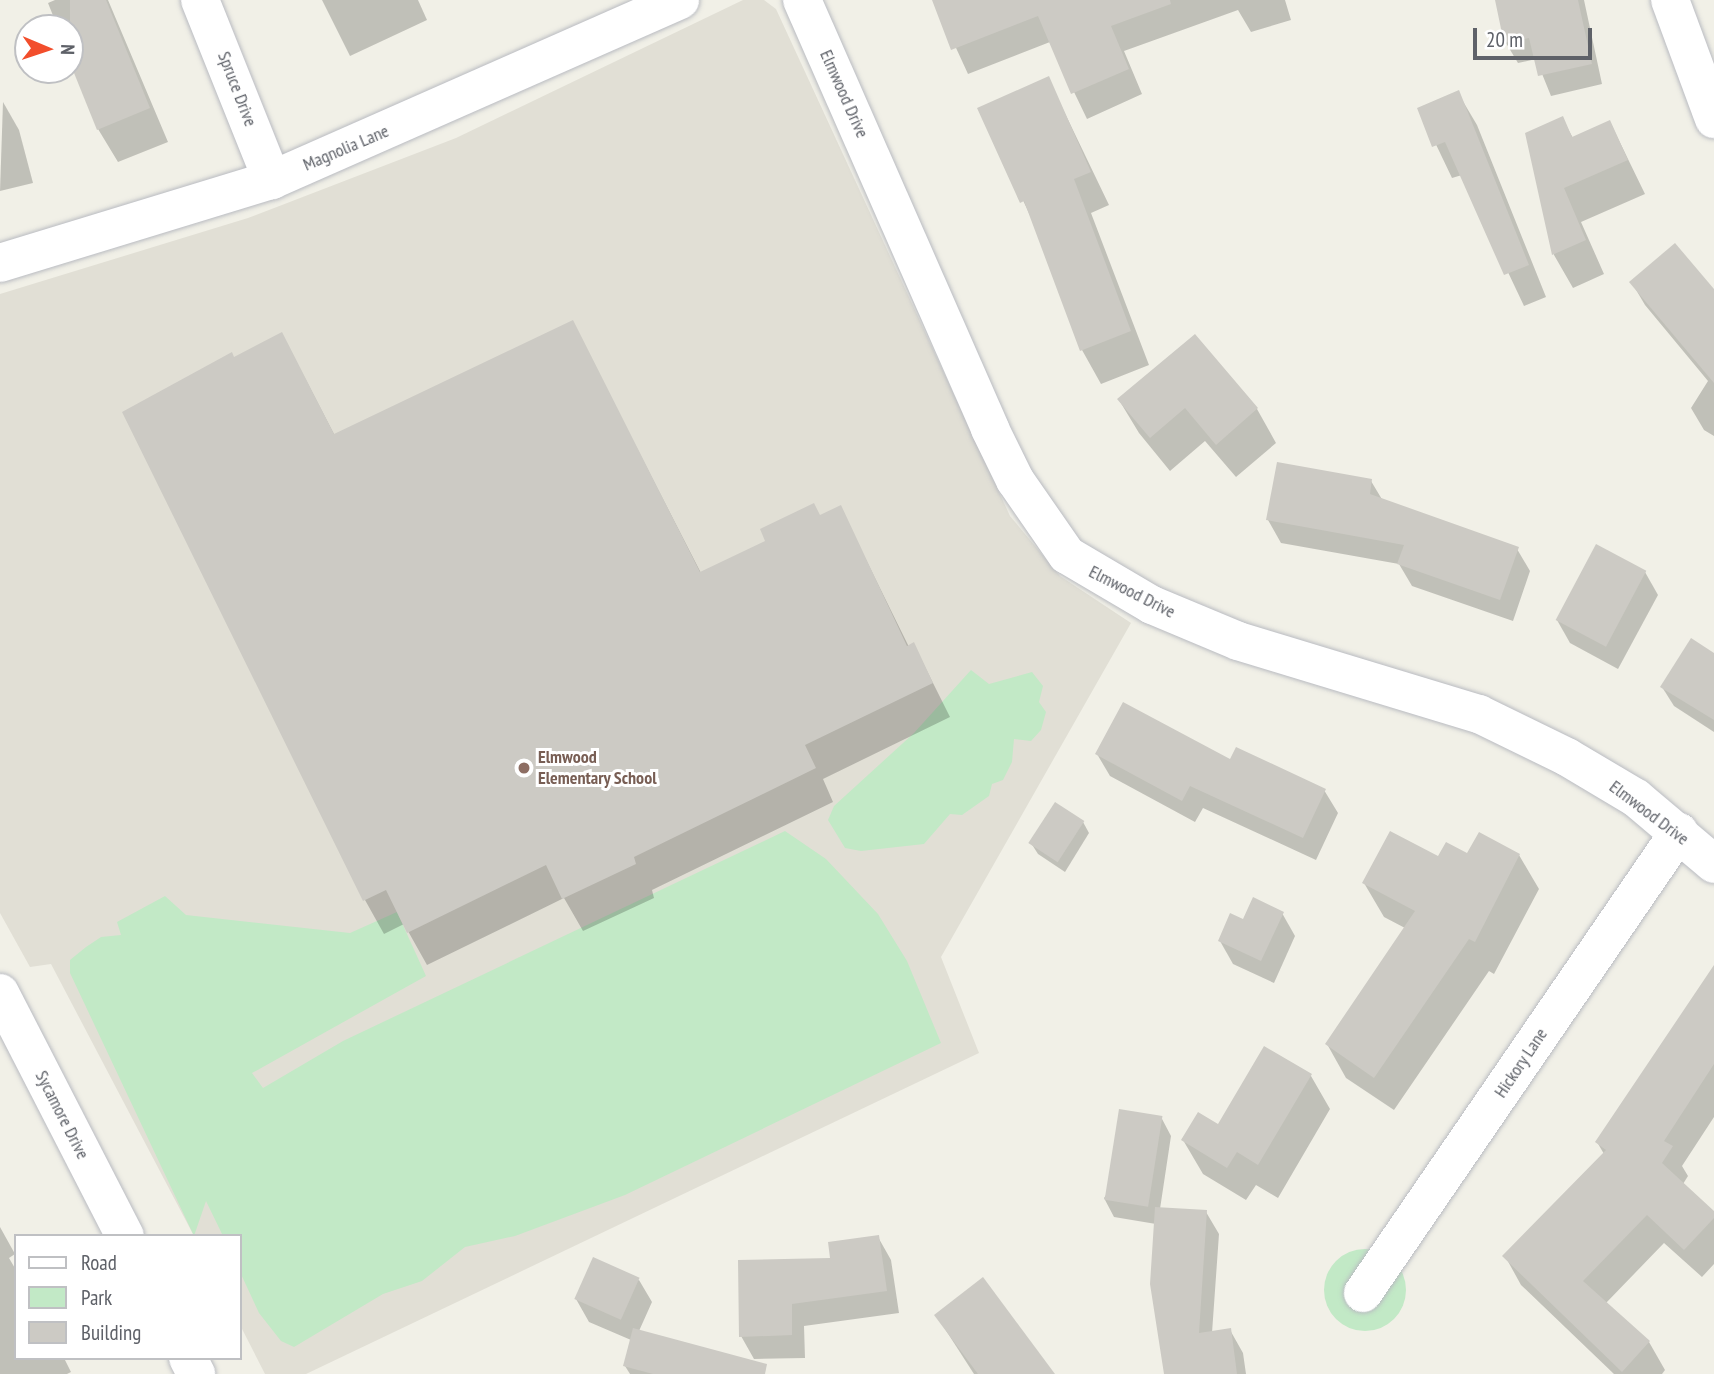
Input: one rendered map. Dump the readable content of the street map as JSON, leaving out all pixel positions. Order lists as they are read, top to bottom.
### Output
{
  "streets": {
    "street": [
      "Spruce Drive",
      "Elmwood Drive",
      "Magnolia Lane",
      "Hickory Lane",
      "Sycamore Drive"
    ]
  },
  "crossings": [
    ["Spruce Drive", "Magnolia Lane"],
    ["Elmwood Drive", "Hickory Lane"]
  ],
  "places": ["Elmwood Elementary School"],
  "legend": ["Road", "Park", "Building"],
  "scale_bar": "20 m",
  "north": "right"
}
